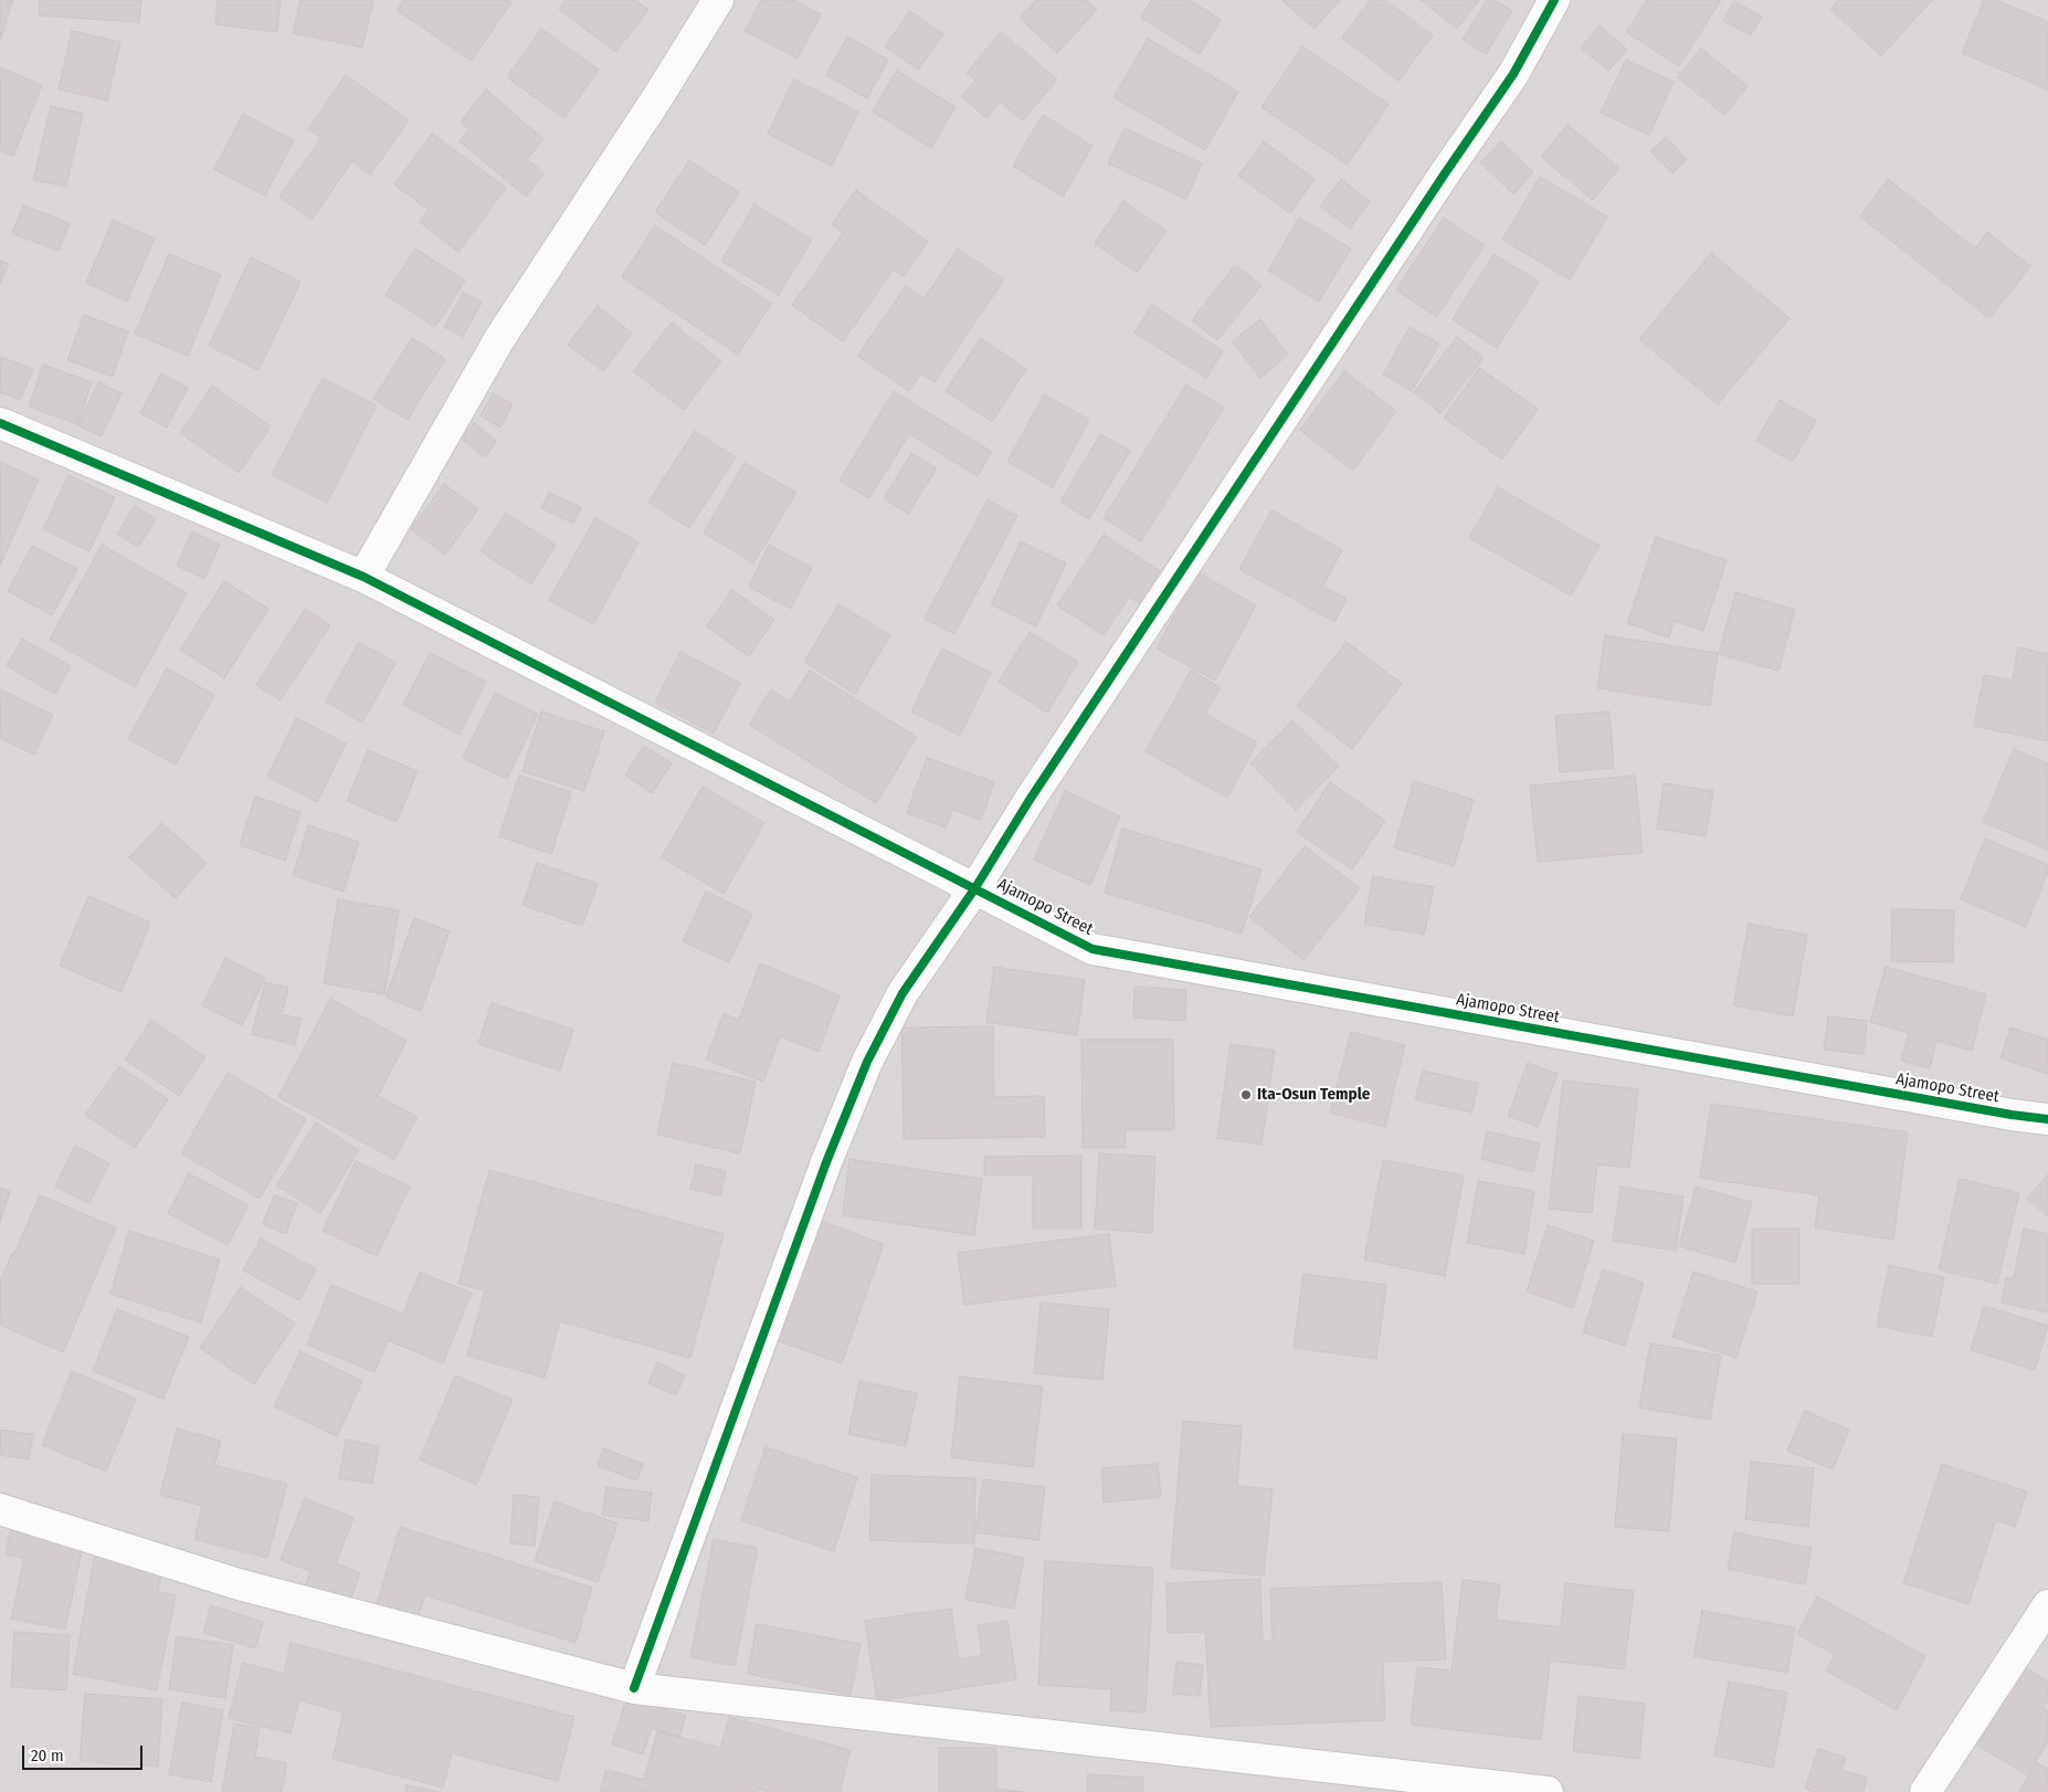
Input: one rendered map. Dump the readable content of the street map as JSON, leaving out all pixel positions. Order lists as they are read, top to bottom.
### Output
{
  "streets": {
    "street": ["Ajamopo Street"]
  },
  "places": ["Ita-Osun Temple"],
  "scale_bar": "20 m"
}
